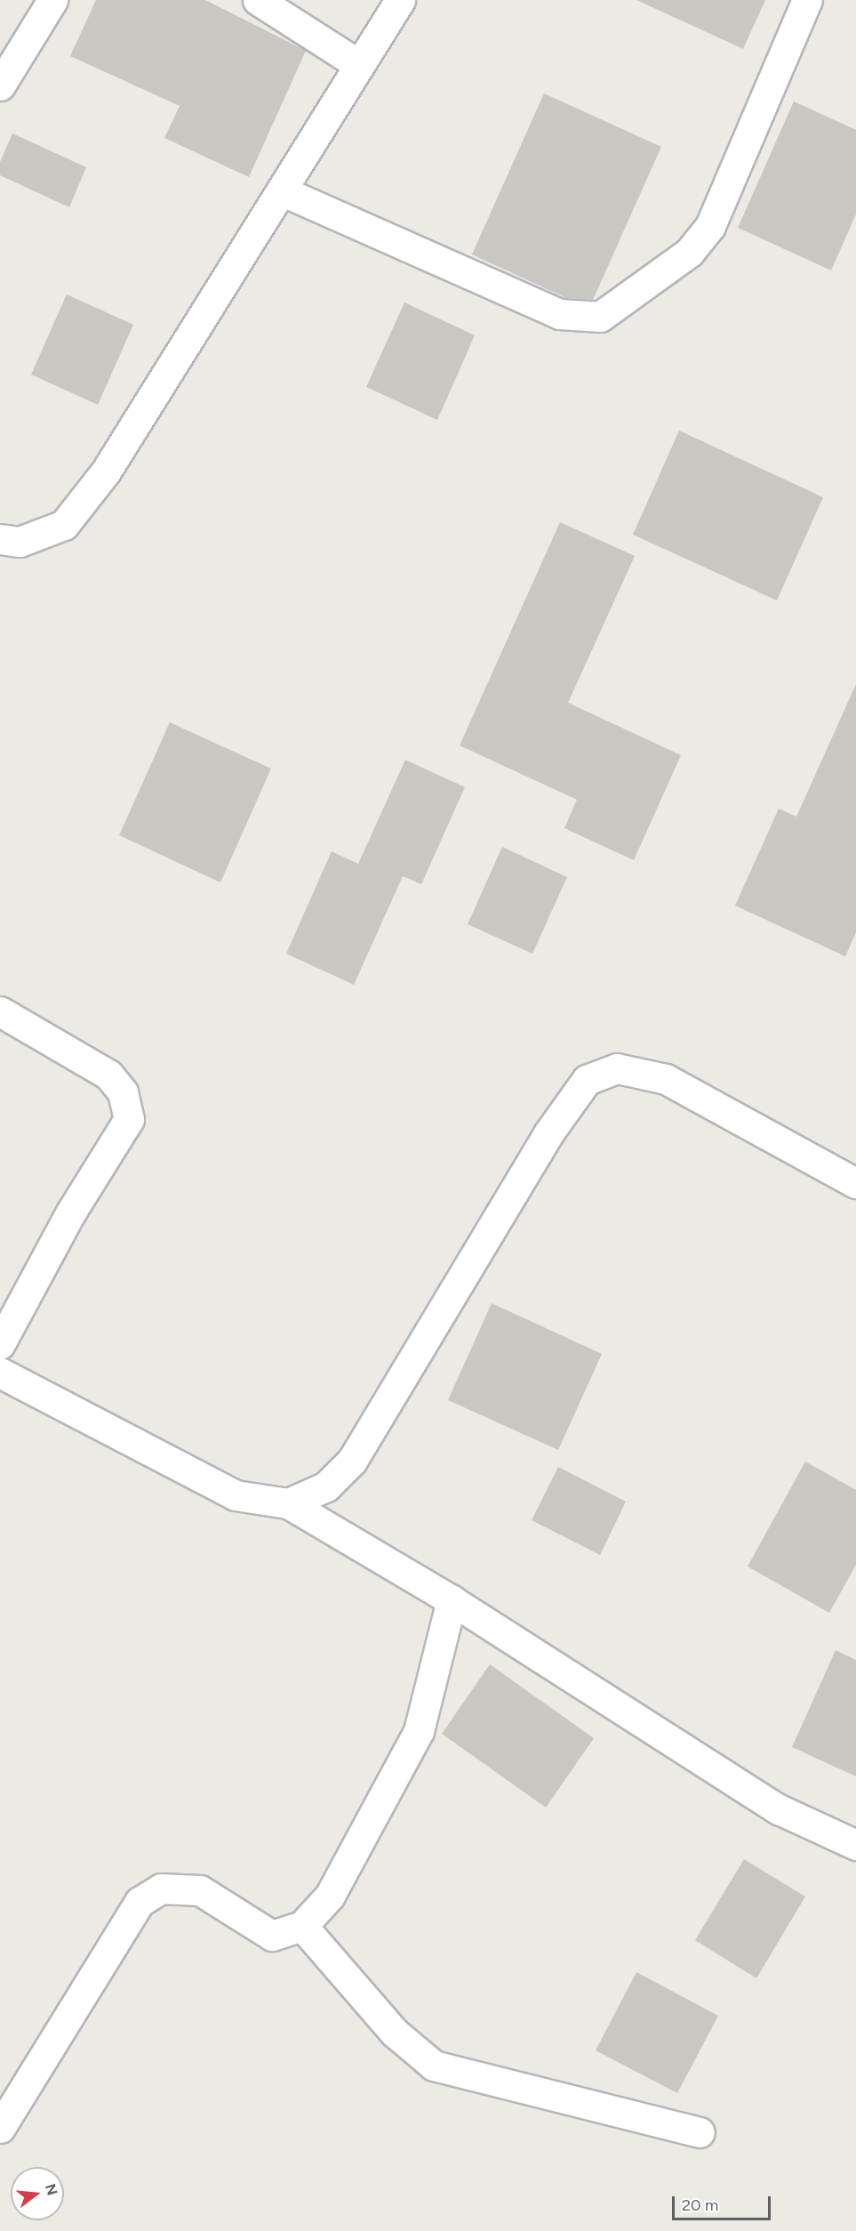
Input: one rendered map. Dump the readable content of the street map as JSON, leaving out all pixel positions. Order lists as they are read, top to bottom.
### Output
{
  "scale_bar": "20 m",
  "north": "right"
}
